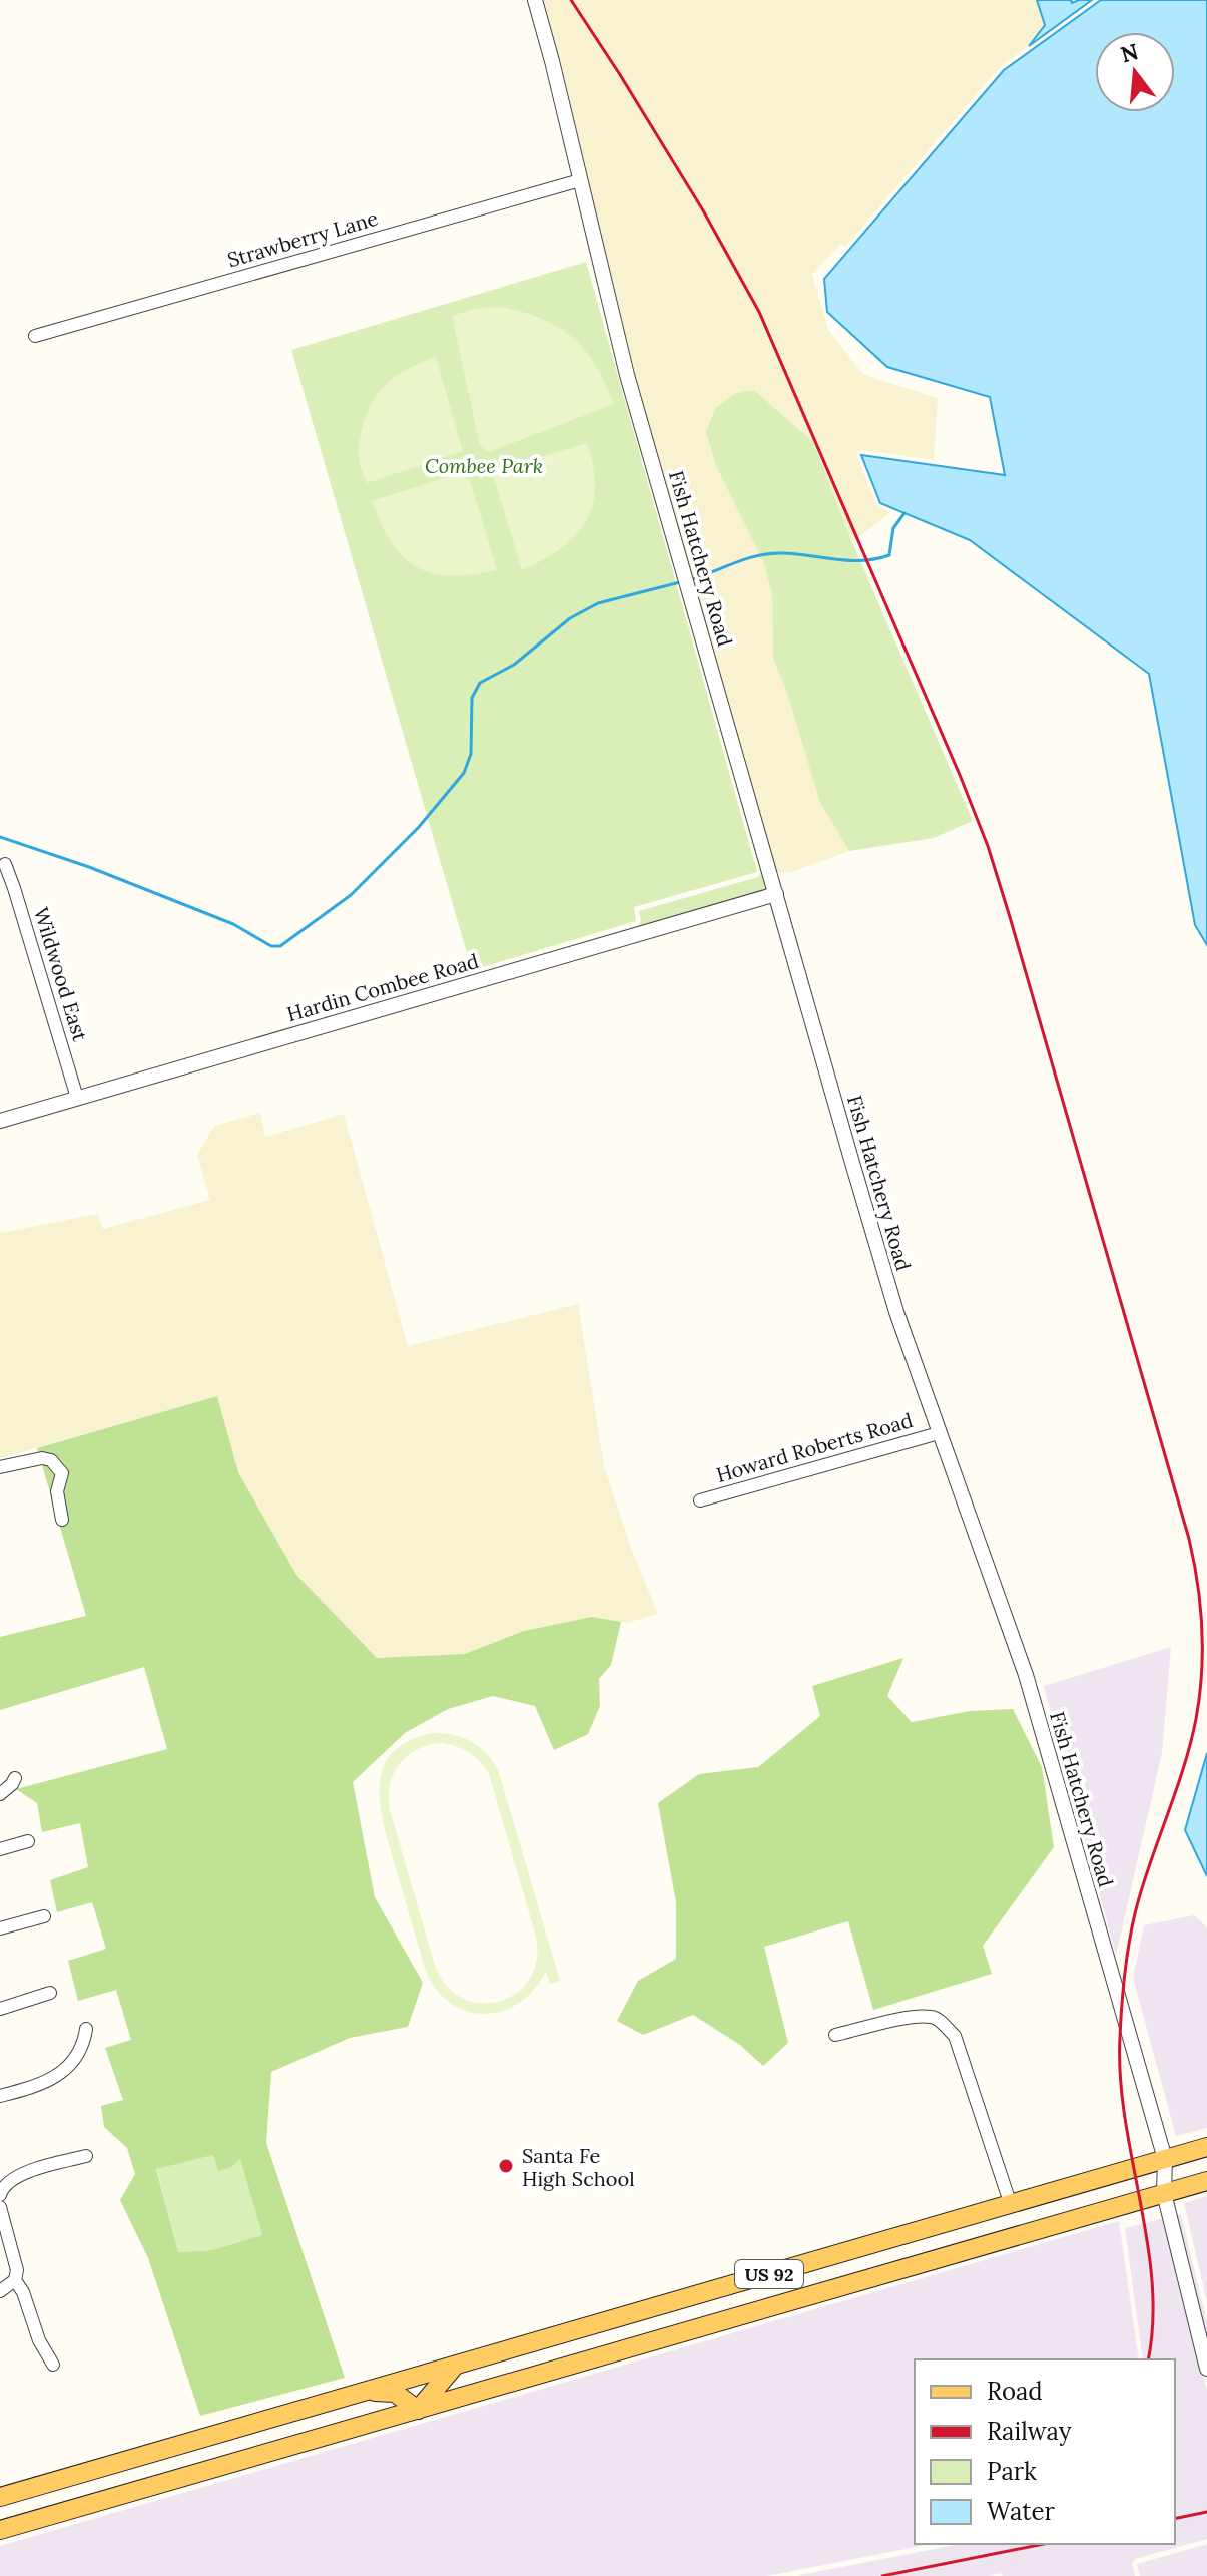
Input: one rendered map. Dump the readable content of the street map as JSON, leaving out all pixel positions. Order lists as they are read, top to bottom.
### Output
{
  "streets": {
    "main road": ["US 92"],
    "street": [
      "Strawberry Lane",
      "Fish Hatchery Road",
      "Wildwood East",
      "Hardin Combee Road",
      "Howard Roberts Road"
    ]
  },
  "crossings": [
    ["Strawberry Lane", "Fish Hatchery Road"],
    ["Fish Hatchery Road", "Hardin Combee Road"],
    ["Fish Hatchery Road", "Howard Roberts Road"],
    ["Fish Hatchery Road", "US 92"],
    ["Wildwood East", "Hardin Combee Road"]
  ],
  "parks": ["Combee Park"],
  "places": ["Santa Fe High School"],
  "legend": [
    "Road",
    "Railway",
    "Park",
    "Water"
  ],
  "north": "top"
}
